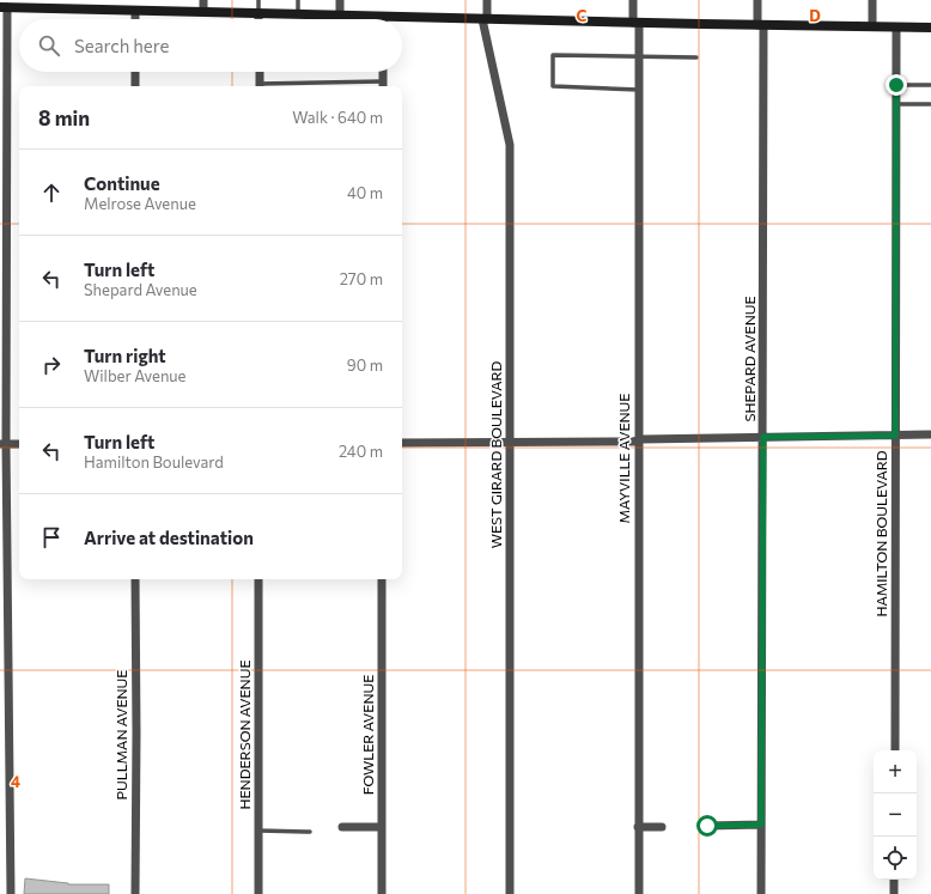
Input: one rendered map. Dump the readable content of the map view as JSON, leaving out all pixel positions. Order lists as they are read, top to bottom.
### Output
{
  "streets": {
    "street": [
      "SHEPARD AVENUE",
      "WEST GIRARD BOULEVARD",
      "MAYVILLE AVENUE",
      "HAMILTON BOULEVARD",
      "PULLMAN AVENUE",
      "HENDERSON AVENUE",
      "FOWLER AVENUE"
    ]
  },
  "page": {
    "search": "Search here",
    "heading": ["8 min", "Walk · 640 m"],
    "list": [
      ["Continue", "Melrose Avenue", "40 m"],
      ["Turn left", "Shepard Avenue", "270 m"],
      ["Turn right", "Wilber Avenue", "90 m"],
      ["Turn left", "Hamilton Boulevard", "240 m"],
      "Arrive at destination"
    ],
    "map_buttons": ["+", "−"]
  },
  "grid": {
    "columns": ["C", "D"],
    "rows": ["4"]
  }
}
